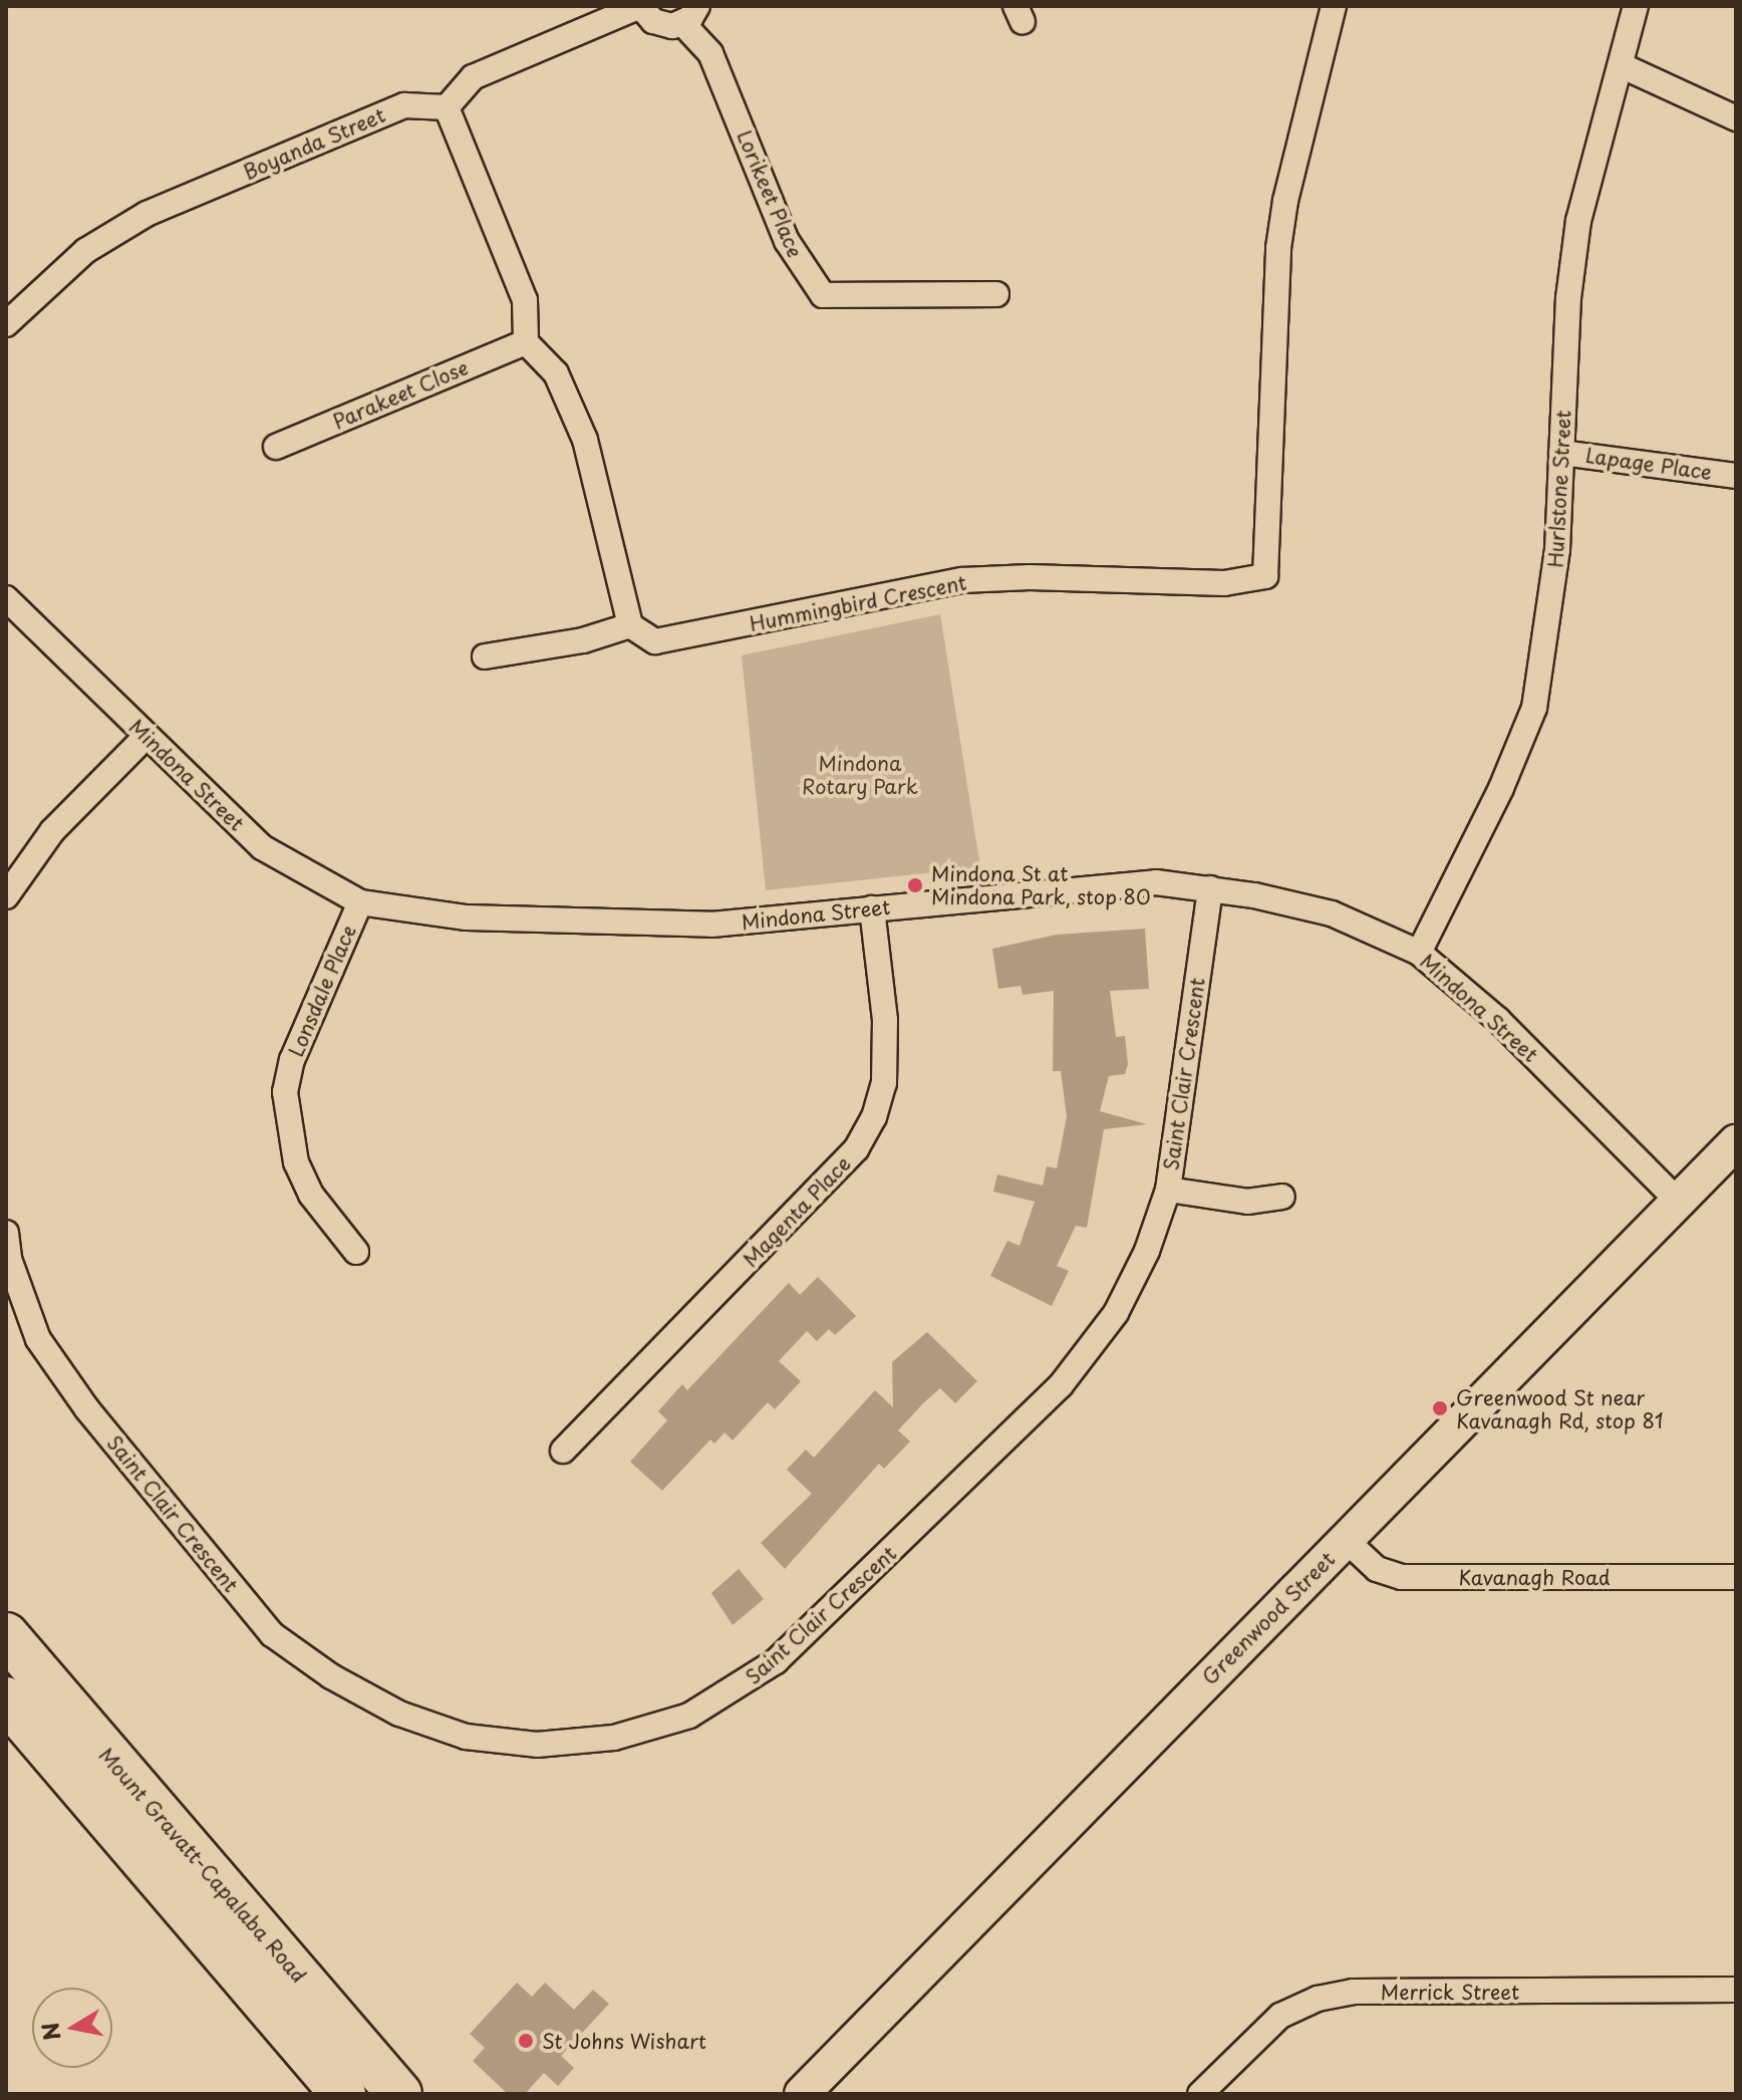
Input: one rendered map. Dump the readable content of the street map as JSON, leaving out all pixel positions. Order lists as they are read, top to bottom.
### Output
{
  "streets": {
    "highway": ["Mount Gravatt-Capalaba Road"],
    "street": [
      "Boyanda Street",
      "Lorikeet Place",
      "Parakeet Close",
      "Lapage Place",
      "Hurlstone Street",
      "Hummingbird Crescent",
      "Mindona Street",
      "Lonsdale Place",
      "Saint Clair Crescent",
      "Magenta Place",
      "Kavanagh Road",
      "Greenwood Street",
      "Merrick Street"
    ]
  },
  "crossings": [
    ["Lapage Place", "Hurlstone Street"],
    ["Hurlstone Street", "Mindona Street"],
    ["Mindona Street", "Lonsdale Place"],
    ["Mindona Street", "Saint Clair Crescent"],
    ["Mindona Street", "Magenta Place"],
    ["Mindona Street", "Greenwood Street"],
    ["Kavanagh Road", "Greenwood Street"]
  ],
  "parks": ["Mindona Rotary Park"],
  "places": ["Mindona St at Mindona Park, stop 80", "Greenwood St near Kavanagh Rd, stop 81", "St Johns Wishart"],
  "north": "left"
}
